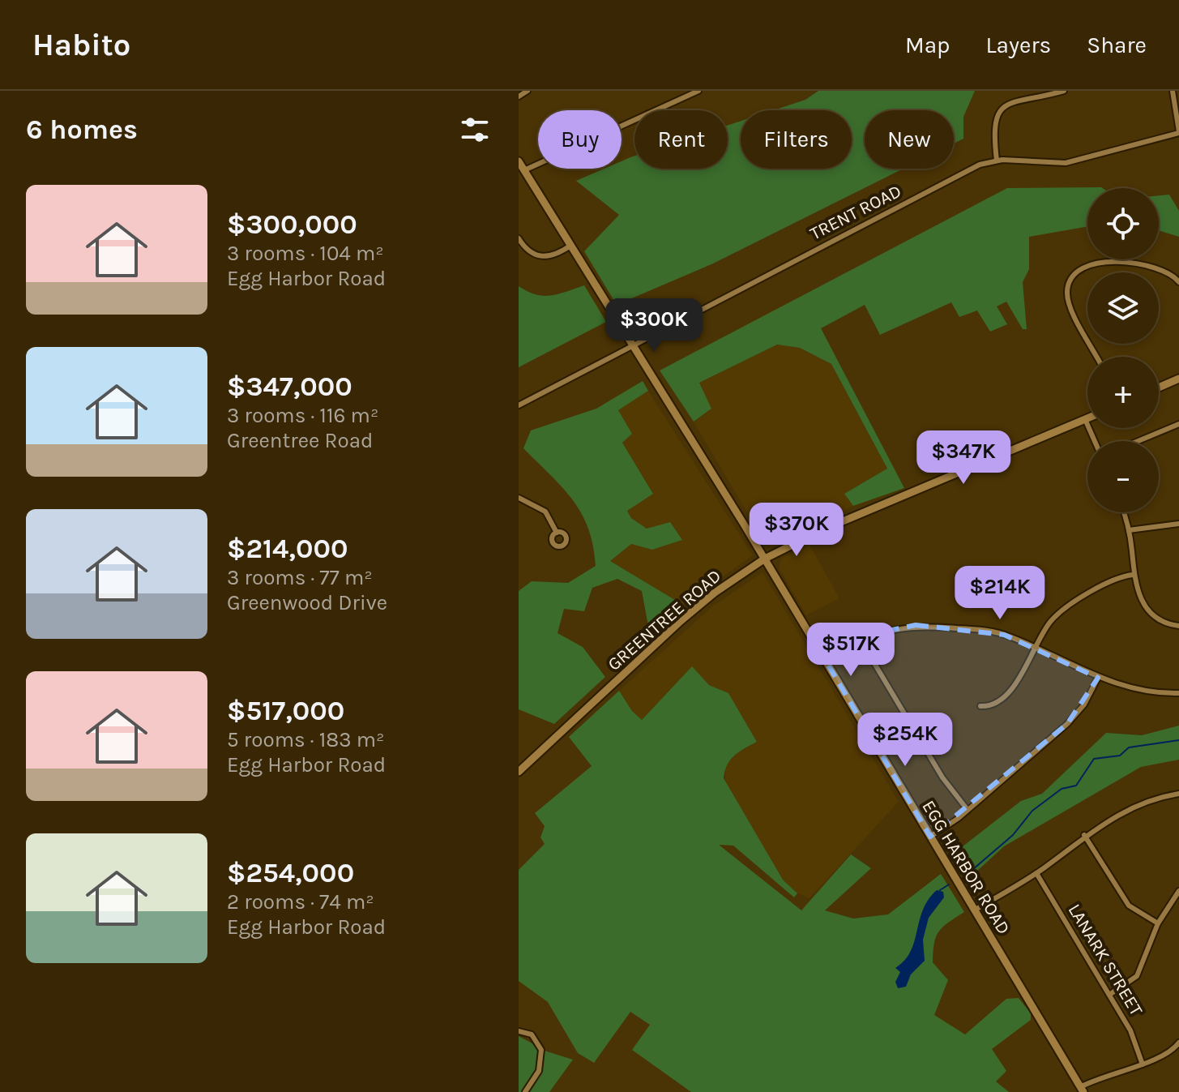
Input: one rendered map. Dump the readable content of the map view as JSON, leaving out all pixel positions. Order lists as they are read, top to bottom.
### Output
{
  "streets": {
    "main road": ["GREENTREE ROAD", "EGG HARBOR ROAD"],
    "street": ["TRENT ROAD", "LANARK STREET"]
  },
  "crossings": [
    ["TRENT ROAD", "EGG HARBOR ROAD"],
    ["GREENTREE ROAD", "EGG HARBOR ROAD"]
  ],
  "page": {
    "header": "Habito",
    "nav": ["Map", "Layers", "Share"],
    "heading": "6 homes",
    "chip": [
      "Buy",
      "Rent",
      "Filters",
      "New"
    ],
    "list": [
      {
        "name": "$300,000",
        "note": "3 rooms · 104 m² · Egg Harbor Road"
      },
      {
        "name": "$347,000",
        "note": "3 rooms · 116 m² · Greentree Road"
      },
      {
        "name": "$214,000",
        "note": "3 rooms · 77 m² · Greenwood Drive"
      },
      {
        "name": "$517,000",
        "note": "5 rooms · 183 m² · Egg Harbor Road"
      },
      {
        "name": "$254,000",
        "note": "2 rooms · 74 m² · Egg Harbor Road"
      }
    ],
    "map_buttons": ["+", "−"],
    "price": [
      "$300K",
      "$347K",
      "$370K",
      "$214K",
      "$517K",
      "$254K"
    ]
  }
}
